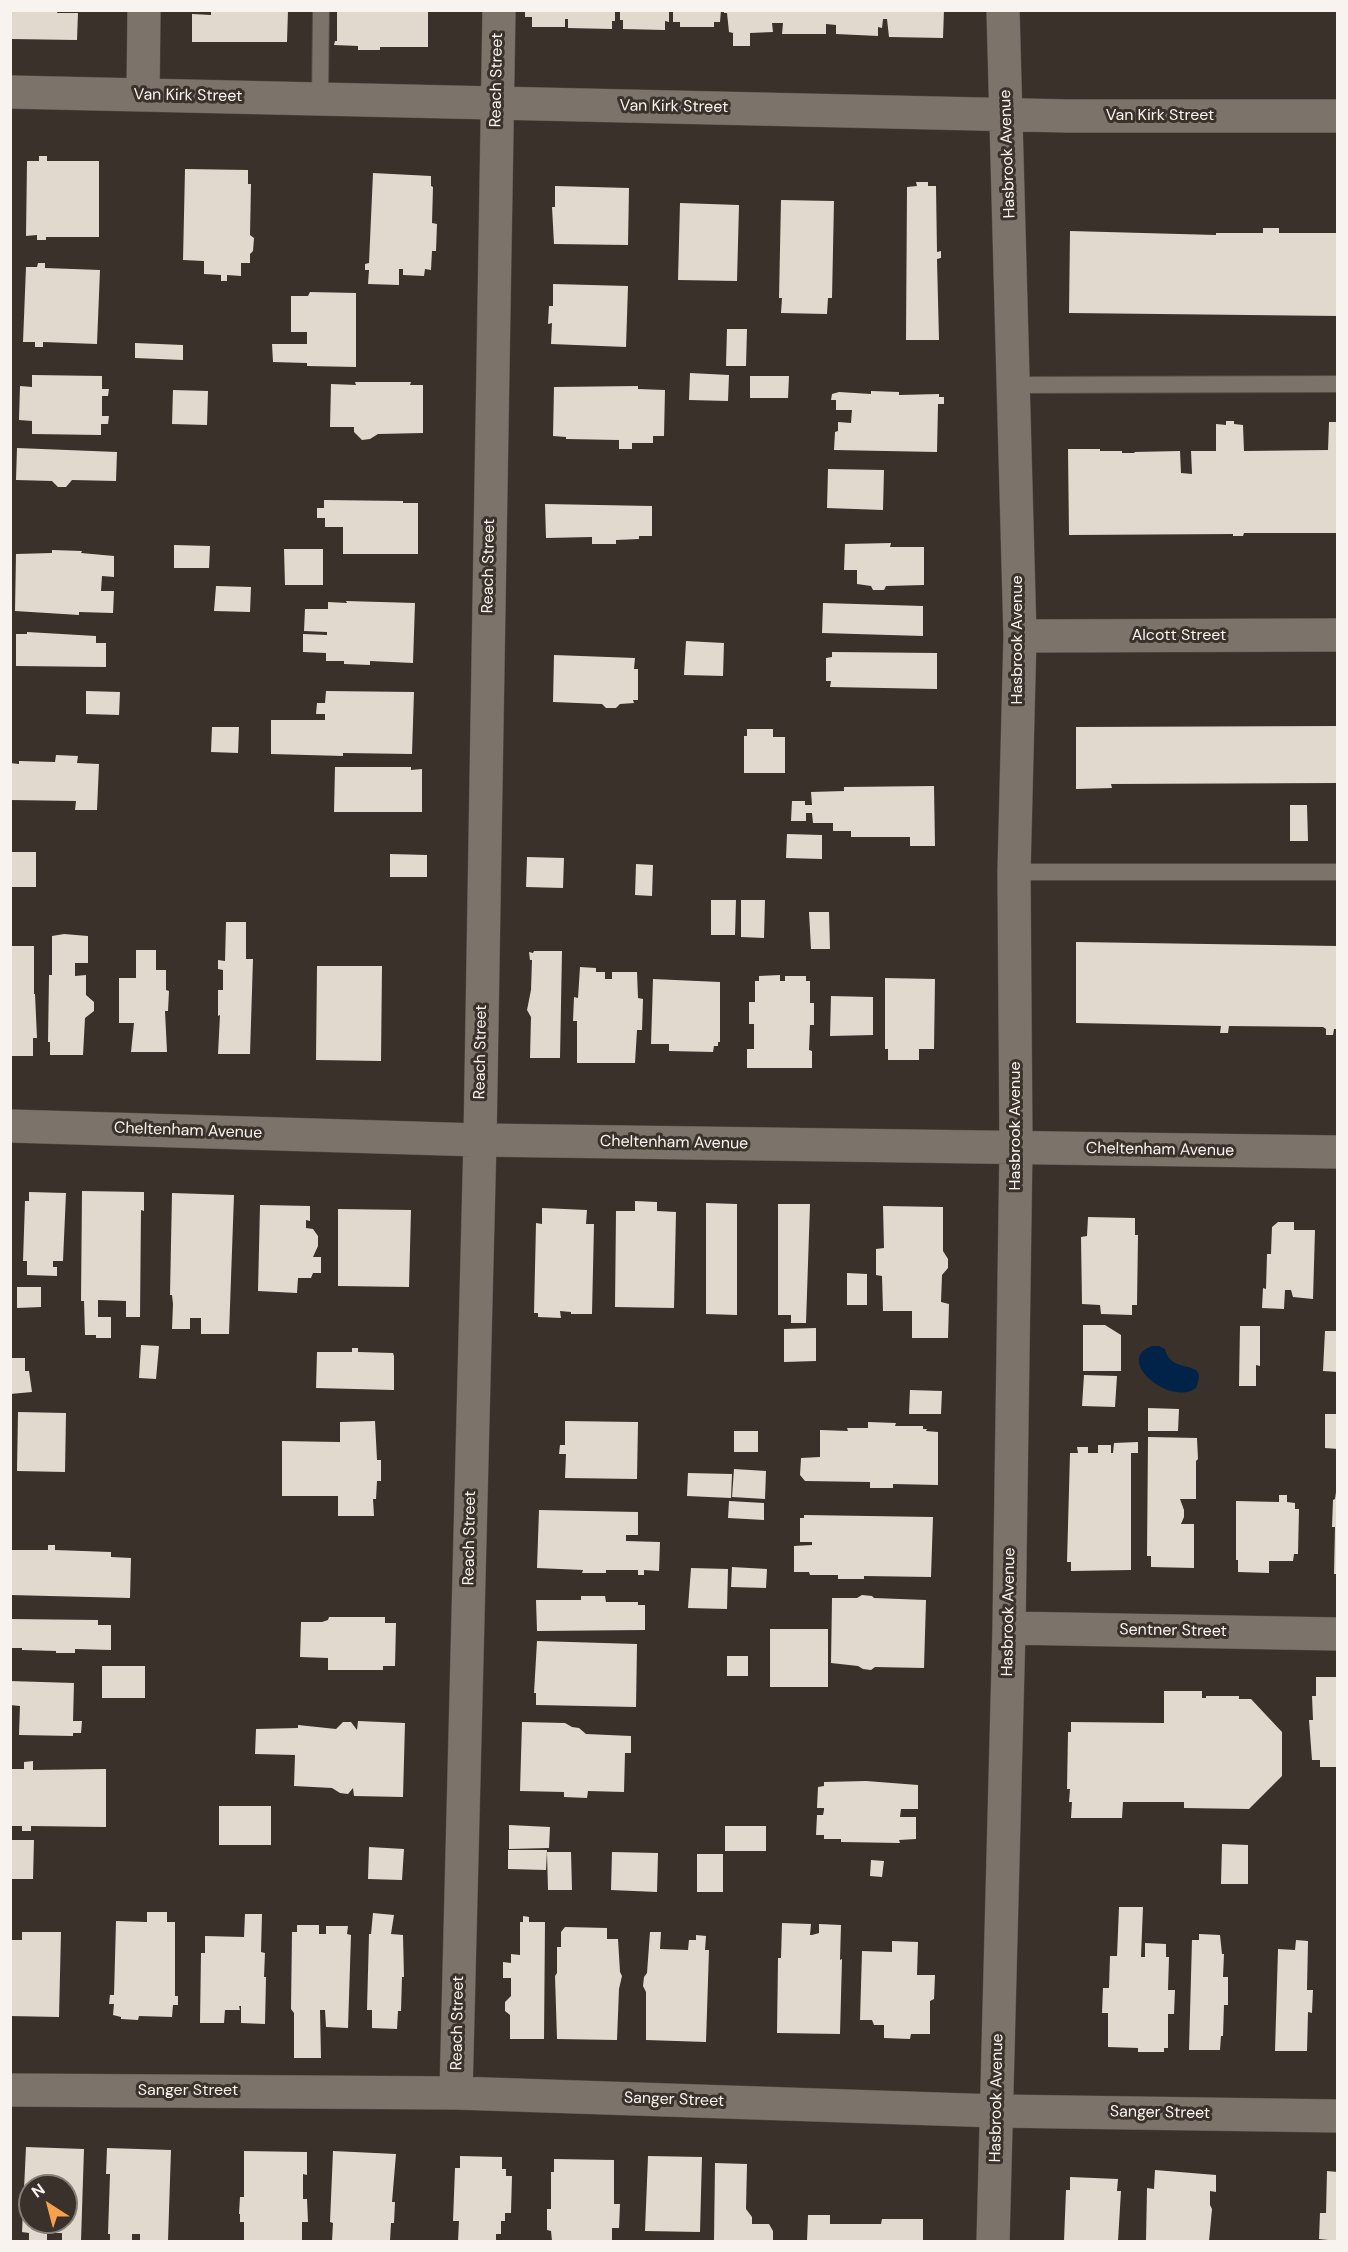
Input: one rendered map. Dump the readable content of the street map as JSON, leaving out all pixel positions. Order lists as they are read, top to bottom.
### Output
{
  "streets": {
    "street": [
      "Reach Street",
      "Van Kirk Street",
      "Hasbrook Avenue",
      "Alcott Street",
      "Cheltenham Avenue",
      "Sentner Street",
      "Sanger Street"
    ]
  },
  "crossings": [
    ["Reach Street", "Van Kirk Street"],
    ["Reach Street", "Cheltenham Avenue"],
    ["Reach Street", "Sanger Street"],
    ["Van Kirk Street", "Hasbrook Avenue"],
    ["Hasbrook Avenue", "Alcott Street"],
    ["Hasbrook Avenue", "Cheltenham Avenue"],
    ["Hasbrook Avenue", "Sentner Street"],
    ["Hasbrook Avenue", "Sanger Street"]
  ],
  "north": "top left"
}
